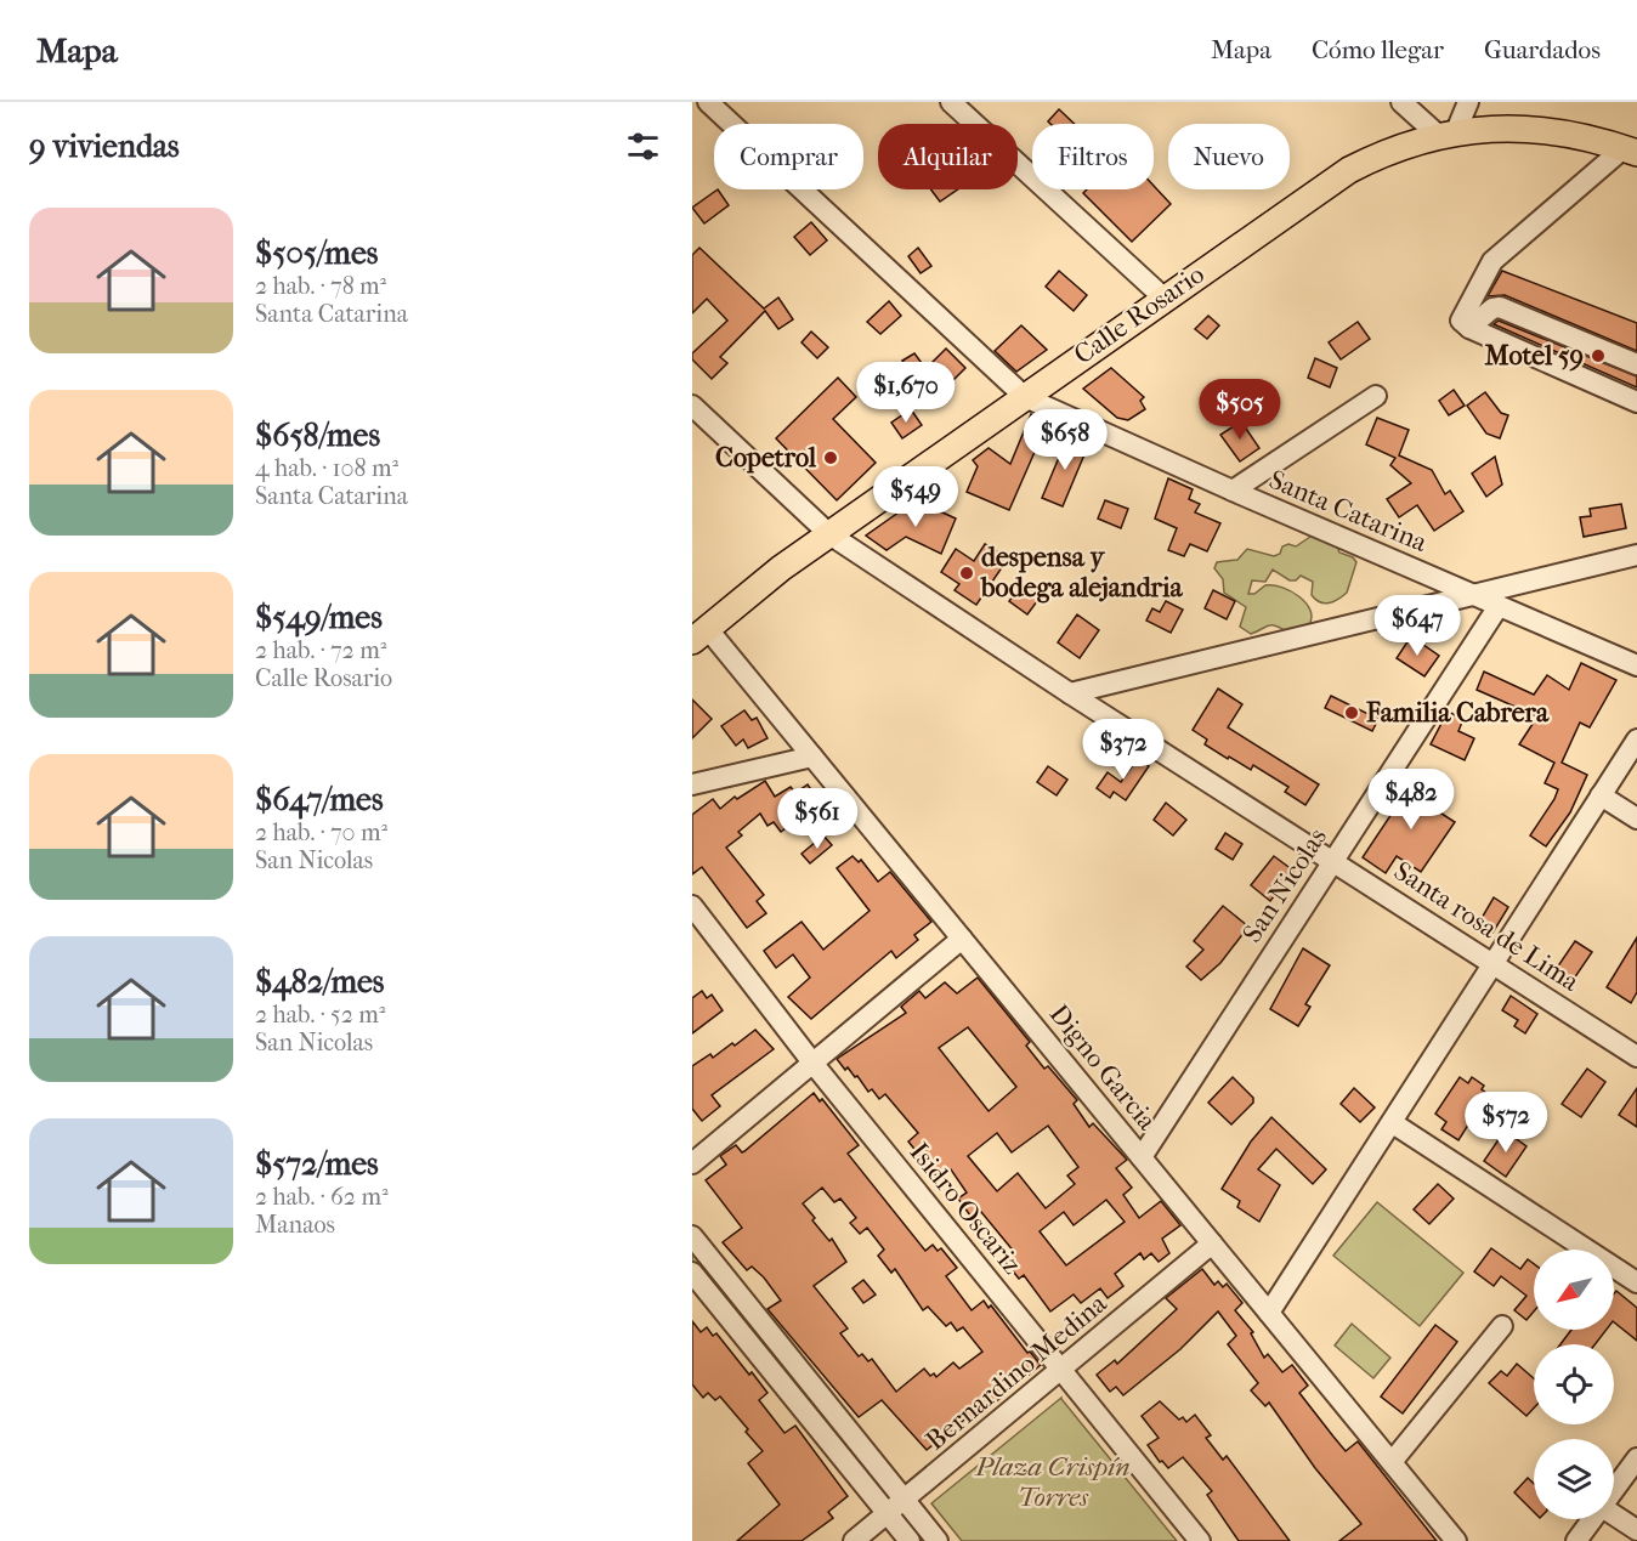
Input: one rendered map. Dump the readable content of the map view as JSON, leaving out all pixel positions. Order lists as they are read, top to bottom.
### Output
{
  "streets": {
    "main road": ["Calle Rosario"],
    "street": [
      "Santa Catarina",
      "San Nicolas",
      "Santa rosa de Lima",
      "Digno Garcia",
      "Isidro Oscariz",
      "Bernardino Medina"
    ]
  },
  "crossings": [
    ["Calle Rosario", "Santa Catarina"],
    ["Calle Rosario", "Santa rosa de Lima"],
    ["Calle Rosario", "Digno Garcia"],
    ["Santa Catarina", "San Nicolas"],
    ["San Nicolas", "Santa rosa de Lima"],
    ["San Nicolas", "Digno Garcia"],
    ["Digno Garcia", "Bernardino Medina"],
    ["Isidro Oscariz", "Bernardino Medina"]
  ],
  "parks": ["Plaza Crispín Torres"],
  "places": [
    "Motel 59",
    "Copetrol",
    "despensa y bodega alejandria",
    "Familia Cabrera"
  ],
  "north": "bottom left",
  "page": {
    "header": "Mapa",
    "nav": ["Mapa", "Cómo llegar", "Guardados"],
    "heading": "9 viviendas",
    "chip": [
      "Comprar",
      "Alquilar",
      "Filtros",
      "Nuevo"
    ],
    "list": [
      {
        "name": "$505/mes",
        "note": "2 hab. · 78 m² · Santa Catarina"
      },
      {
        "name": "$658/mes",
        "note": "4 hab. · 108 m² · Santa Catarina"
      },
      {
        "name": "$549/mes",
        "note": "2 hab. · 72 m² · Calle Rosario"
      },
      {
        "name": "$647/mes",
        "note": "2 hab. · 70 m² · San Nicolas"
      },
      {
        "name": "$482/mes",
        "note": "2 hab. · 52 m² · San Nicolas"
      },
      {
        "name": "$572/mes",
        "note": "2 hab. · 62 m² · Manaos"
      }
    ],
    "price": [
      "$1,670",
      "$505",
      "$658",
      "$549",
      "$647",
      "$372",
      "$482",
      "$561",
      "$572"
    ]
  }
}
